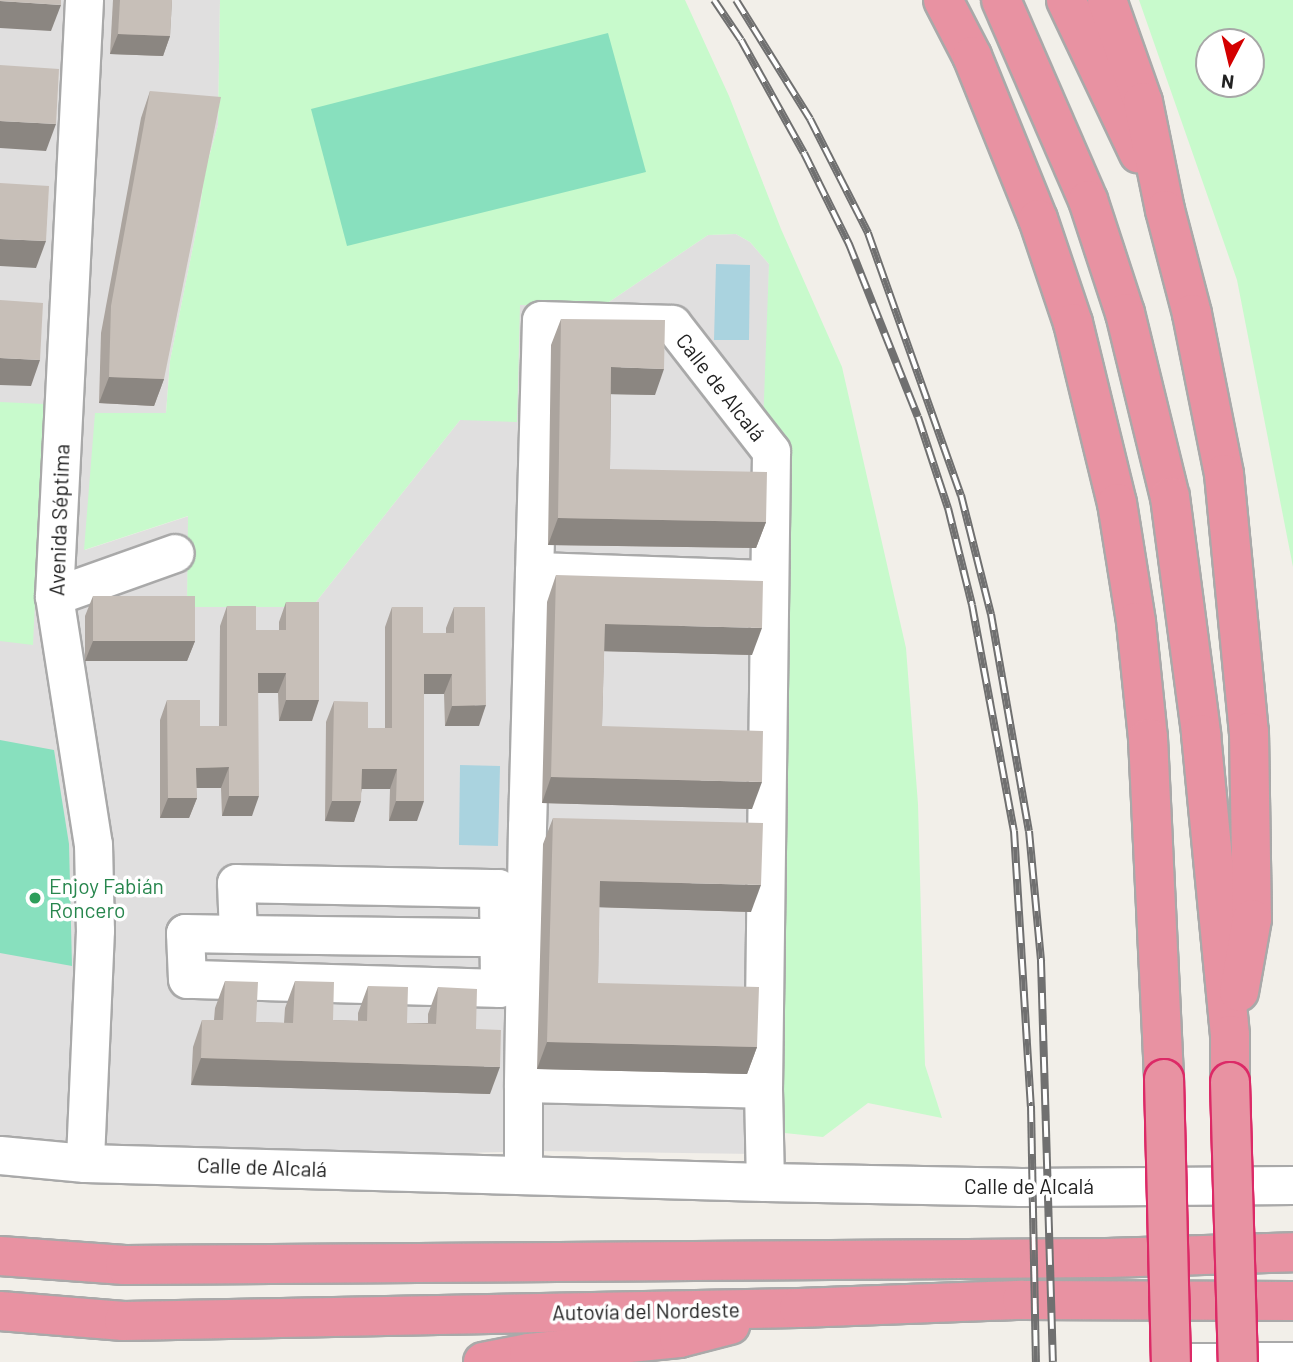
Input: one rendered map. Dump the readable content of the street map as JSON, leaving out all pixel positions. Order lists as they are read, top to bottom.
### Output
{
  "streets": {
    "highway": ["Autovía del Nordeste"],
    "street": ["Calle de Alcalá", "Avenida Séptima"]
  },
  "crossings": [
    ["Calle de Alcalá", "Avenida Séptima"]
  ],
  "places": ["Enjoy Fabián Roncero"],
  "north": "bottom"
}
